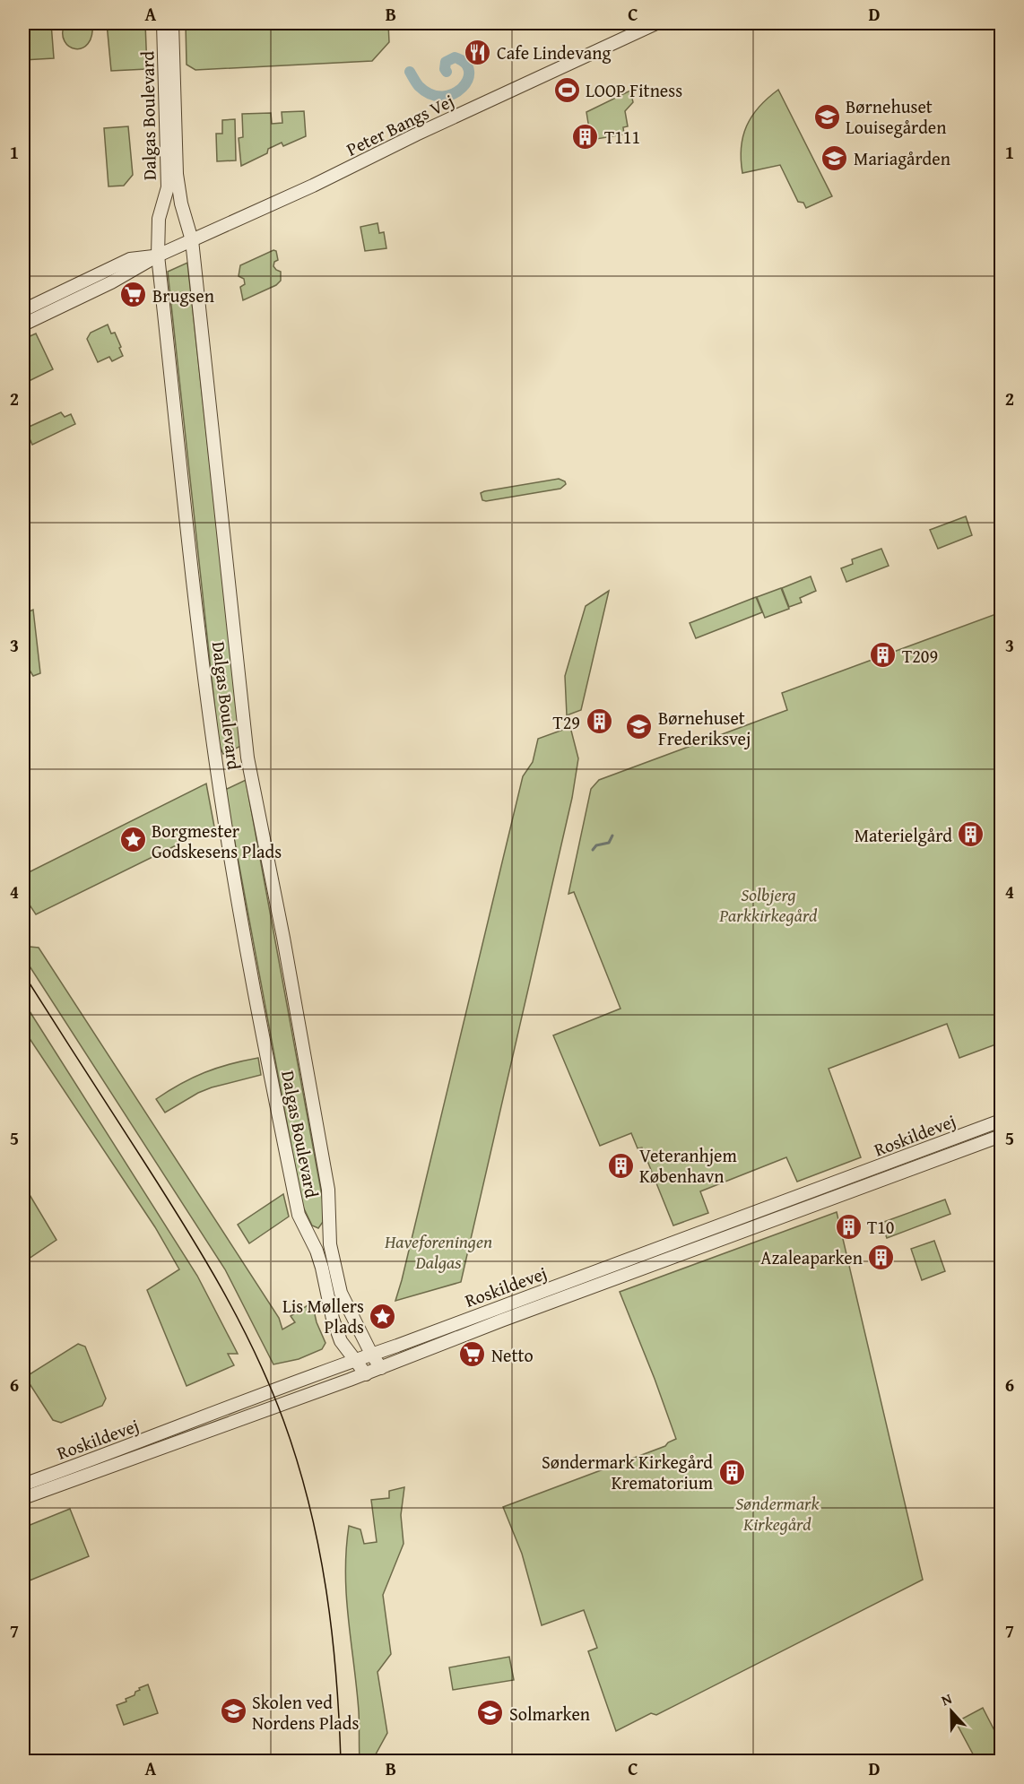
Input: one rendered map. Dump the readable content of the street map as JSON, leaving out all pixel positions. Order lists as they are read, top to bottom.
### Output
{
  "streets": {
    "street": ["Dalgas Boulevard", "Peter Bangs Vej", "Roskildevej"]
  },
  "crossings": [
    ["Dalgas Boulevard", "Peter Bangs Vej"],
    ["Dalgas Boulevard", "Roskildevej"]
  ],
  "parks": ["Solbjerg Parkkirkegård", "Haveforeningen Dalgas", "Søndermark Kirkegård"],
  "places": {
    "restaurant": ["Cafe Lindevang"],
    "sports": ["LOOP Fitness"],
    "school or university": [
      "Børnehuset Louisegården",
      "Mariagården",
      "Børnehuset Frederiksvej",
      "Skolen ved Nordens Plads",
      "Solmarken"
    ],
    "building": [
      "T111",
      "T209",
      "T29",
      "Materielgård",
      "Veteranhjem København",
      "T10",
      "Azaleaparken",
      "Søndermark Kirkegård Krematorium"
    ],
    "supermarket": ["Brugsen", "Netto"],
    "place": ["Borgmester Godskesens Plads", "Lis Møllers Plads"]
  },
  "north": "top",
  "grid": {
    "columns": [
      "A",
      "B",
      "C",
      "D"
    ],
    "rows": [
      "1",
      "2",
      "3",
      "4",
      "5",
      "6",
      "7"
    ]
  }
}
